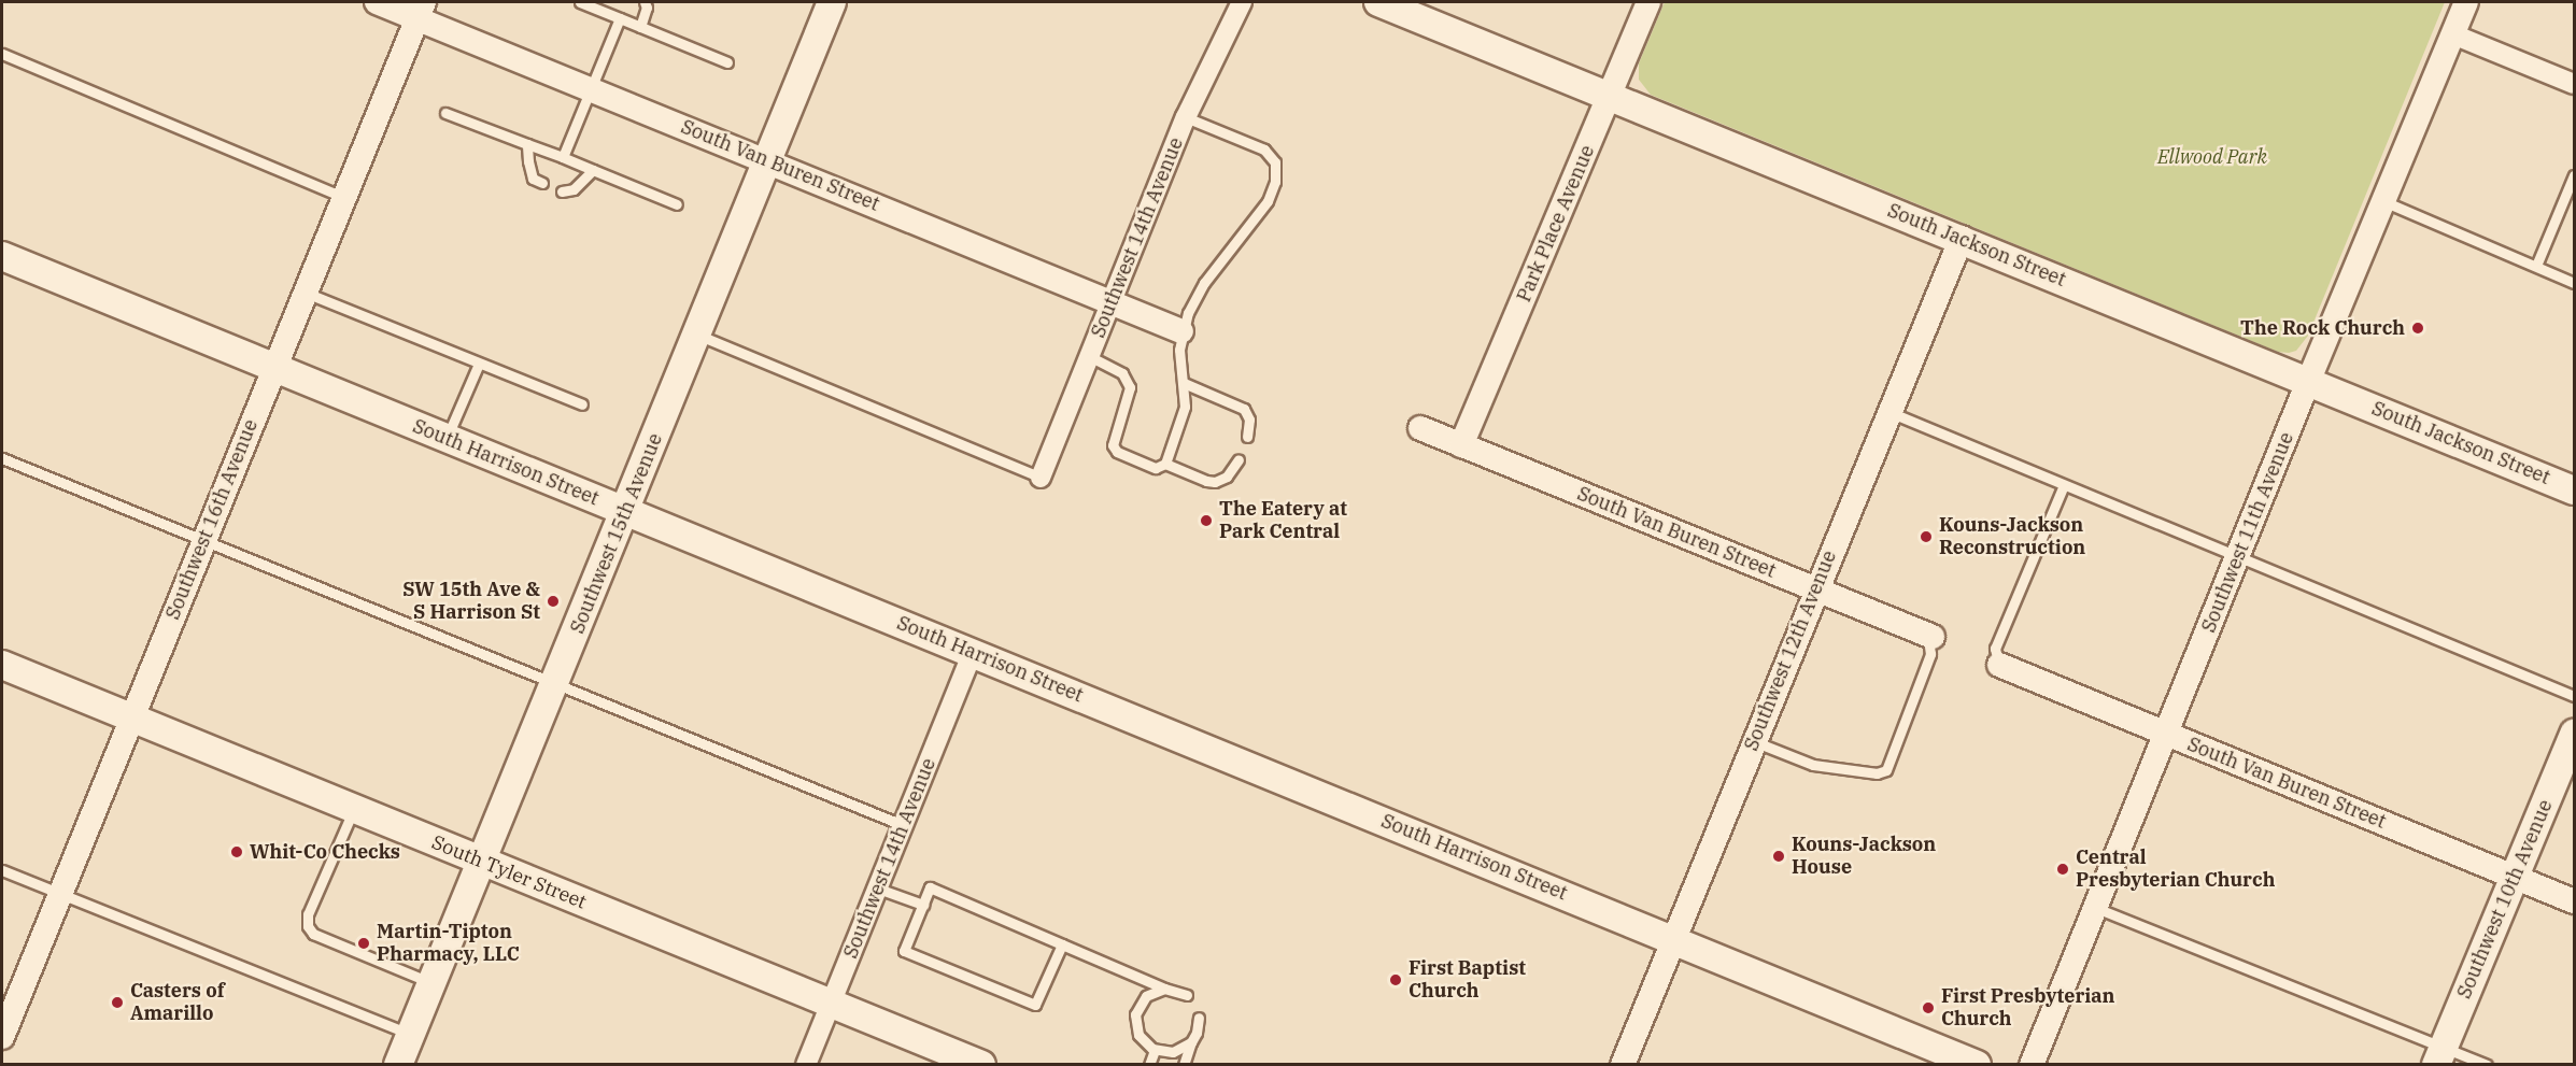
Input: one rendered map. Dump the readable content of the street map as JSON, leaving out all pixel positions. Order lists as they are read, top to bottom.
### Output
{
  "streets": {
    "main road": [
      "South Jackson Street",
      "South Harrison Street",
      "Southwest 15th Avenue",
      "South Tyler Street",
      "Southwest 10th Avenue"
    ],
    "street": [
      "South Van Buren Street",
      "Park Place Avenue",
      "Southwest 14th Avenue",
      "Southwest 16th Avenue",
      "Southwest 11th Avenue",
      "Southwest 12th Avenue"
    ]
  },
  "crossings": [
    ["South Van Buren Street", "Park Place Avenue"],
    ["South Van Buren Street", "Southwest 14th Avenue"],
    ["South Van Buren Street", "Southwest 16th Avenue"],
    ["South Van Buren Street", "Southwest 11th Avenue"],
    ["South Van Buren Street", "Southwest 15th Avenue"],
    ["South Van Buren Street", "Southwest 12th Avenue"],
    ["South Van Buren Street", "Southwest 10th Avenue"],
    ["Park Place Avenue", "South Jackson Street"],
    ["Southwest 14th Avenue", "South Harrison Street"],
    ["Southwest 14th Avenue", "South Tyler Street"],
    ["South Jackson Street", "Southwest 11th Avenue"],
    ["South Jackson Street", "Southwest 12th Avenue"],
    ["South Harrison Street", "Southwest 16th Avenue"],
    ["South Harrison Street", "Southwest 15th Avenue"],
    ["South Harrison Street", "Southwest 12th Avenue"],
    ["Southwest 16th Avenue", "South Tyler Street"],
    ["Southwest 15th Avenue", "South Tyler Street"]
  ],
  "parks": ["Ellwood Park"],
  "places": [
    "The Rock Church",
    "The Eatery at Park Central",
    "Kouns-Jackson Reconstruction",
    "SW 15th Ave & S Harrison St",
    "Whit-Co Checks",
    "Kouns-Jackson House",
    "Central Presbyterian Church",
    "Martin-Tipton Pharmacy, LLC",
    "First Baptist Church",
    "Casters of Amarillo",
    "First Presbyterian Church"
  ]
}
